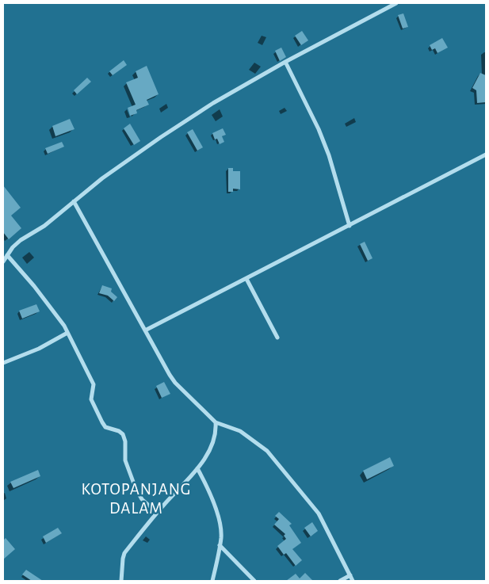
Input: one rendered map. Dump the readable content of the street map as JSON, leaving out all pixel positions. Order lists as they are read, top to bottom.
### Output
{
  "districts": ["KOTOPANJANG DALAM"]
}
